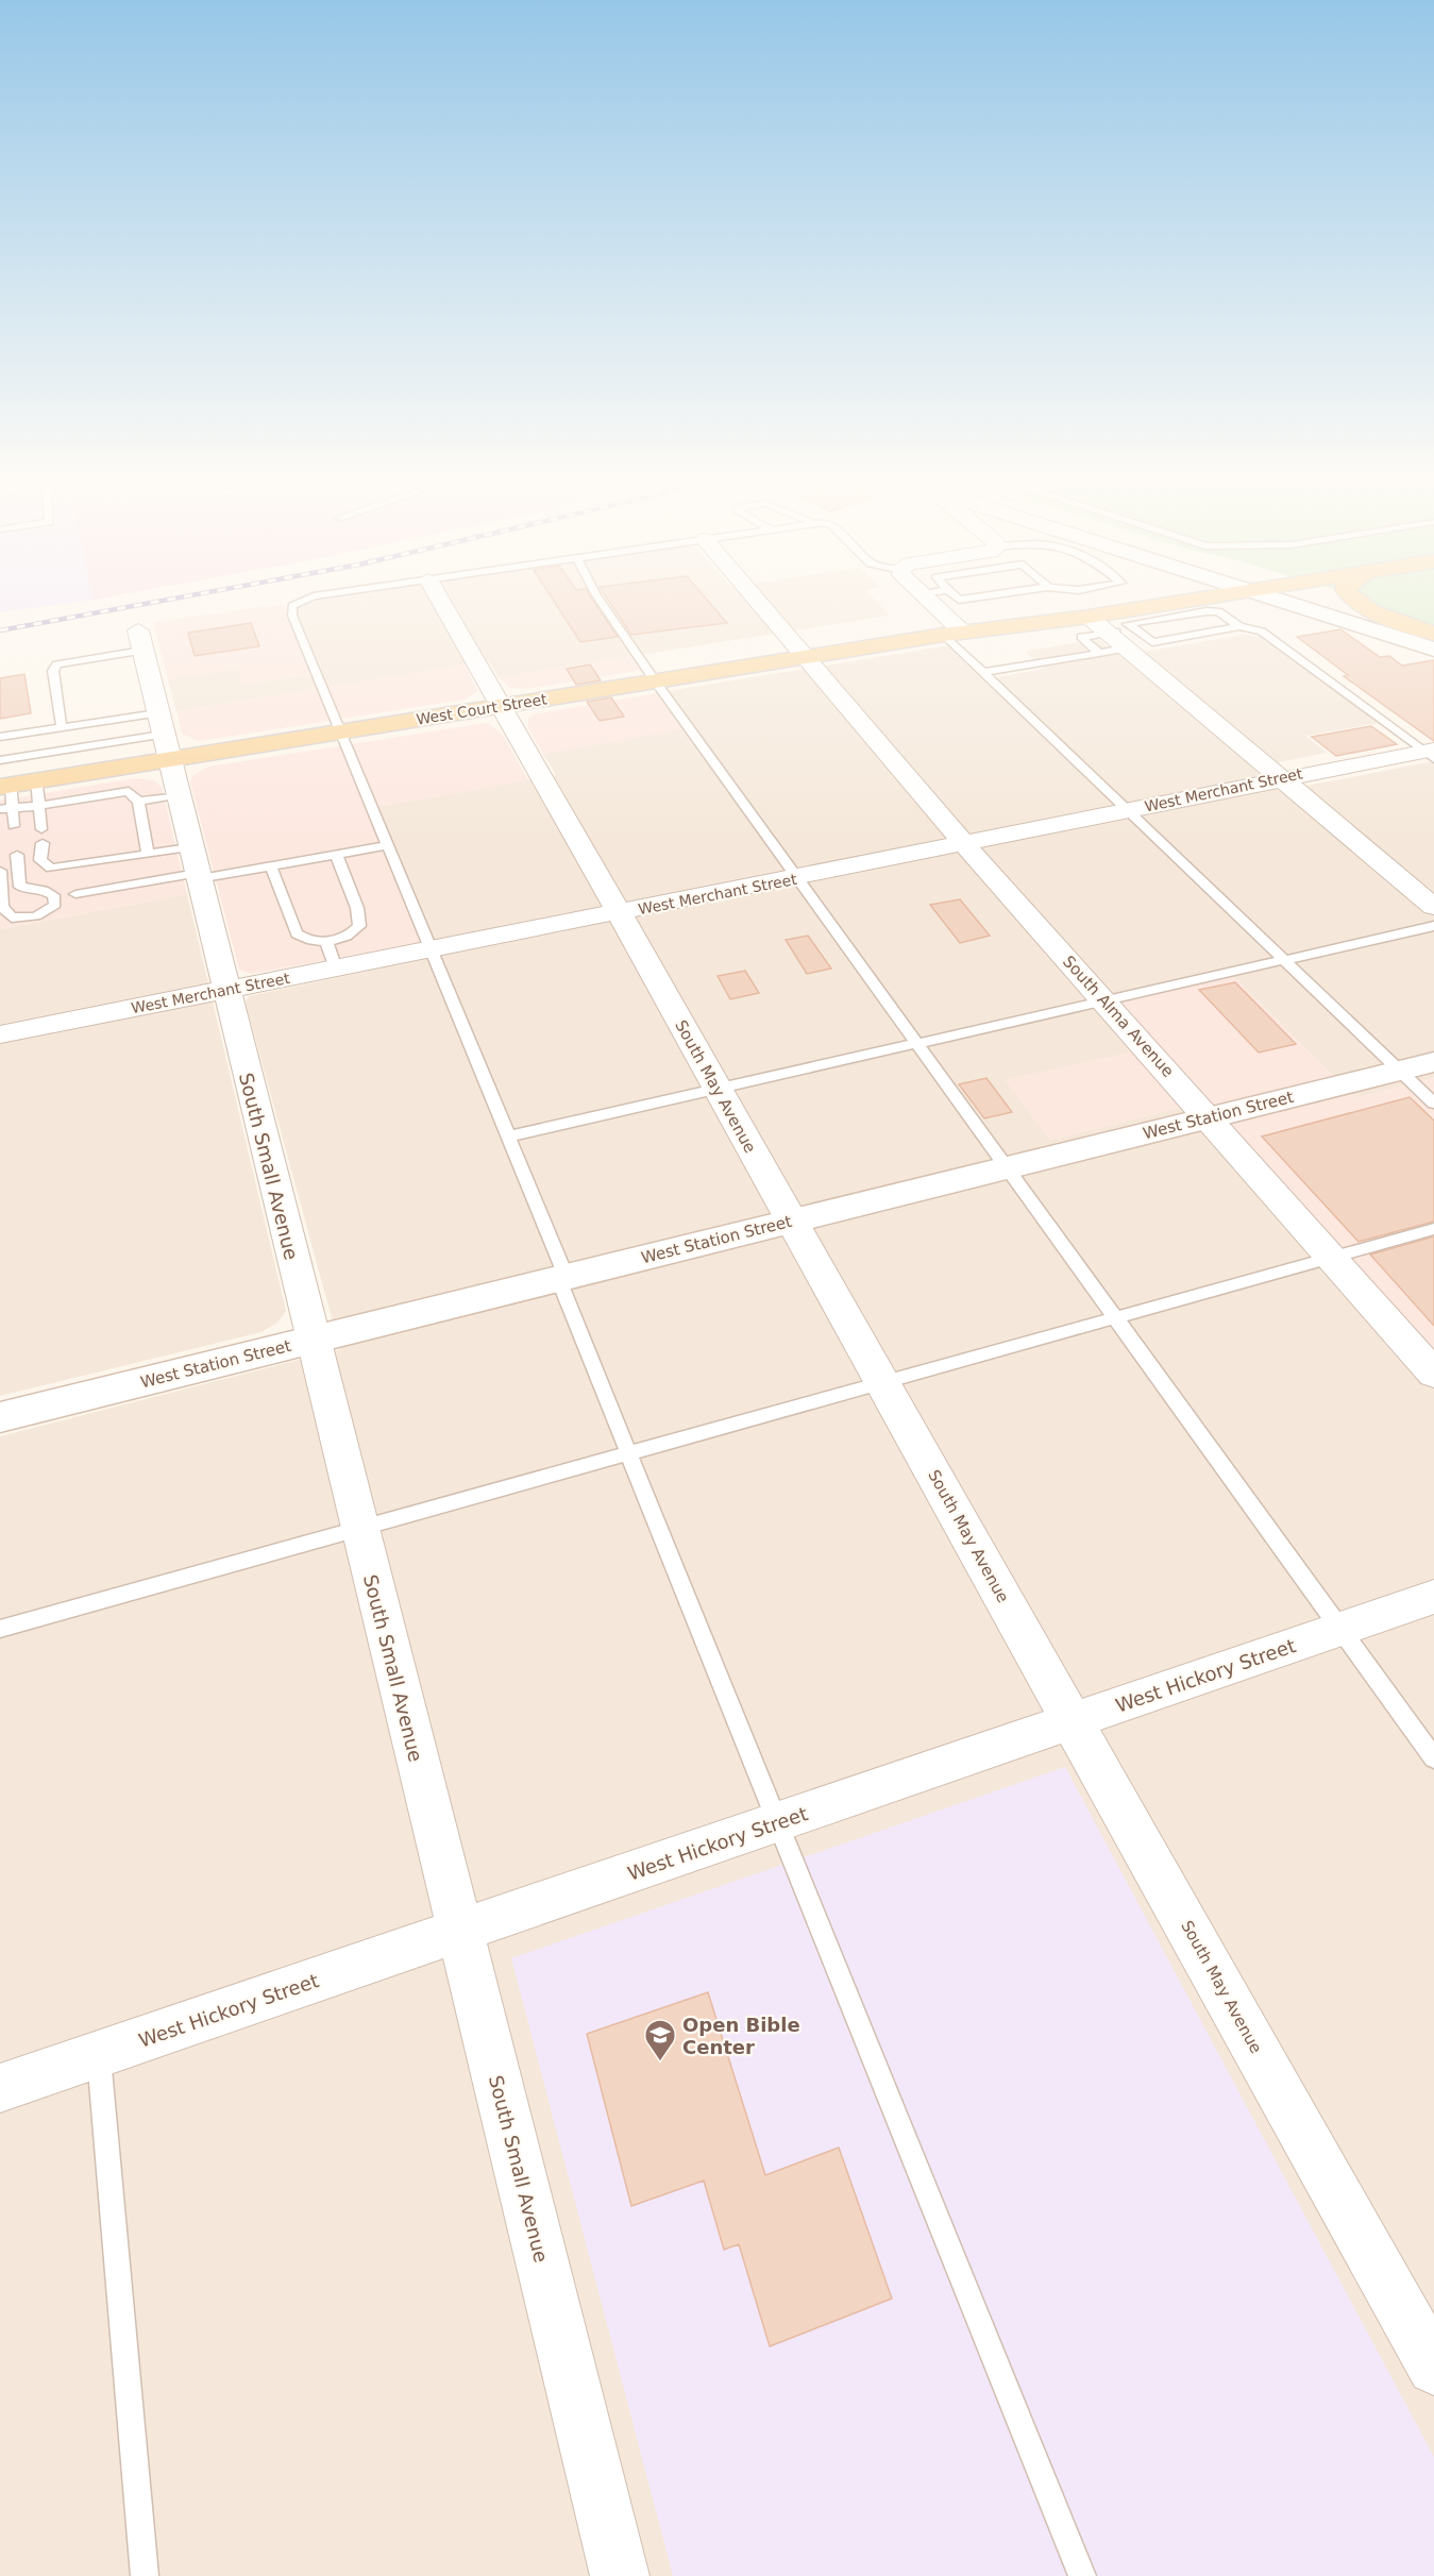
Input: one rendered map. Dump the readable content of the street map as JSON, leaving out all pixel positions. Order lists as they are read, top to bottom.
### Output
{
  "streets": {
    "main road": ["West Court Street", "West Station Street"],
    "street": [
      "West Merchant Street",
      "South Alma Avenue",
      "South May Avenue",
      "South Small Avenue",
      "West Hickory Street"
    ]
  },
  "crossings": [
    ["West Court Street", "South Alma Avenue"],
    ["West Court Street", "South May Avenue"],
    ["West Court Street", "South Small Avenue"],
    ["West Merchant Street", "South Alma Avenue"],
    ["West Merchant Street", "South May Avenue"],
    ["West Merchant Street", "South Small Avenue"],
    ["South Alma Avenue", "West Station Street"],
    ["South May Avenue", "West Station Street"],
    ["South May Avenue", "West Hickory Street"],
    ["West Station Street", "South Small Avenue"],
    ["South Small Avenue", "West Hickory Street"]
  ],
  "places": {
    "school or university": ["Open Bible Center"]
  }
}
